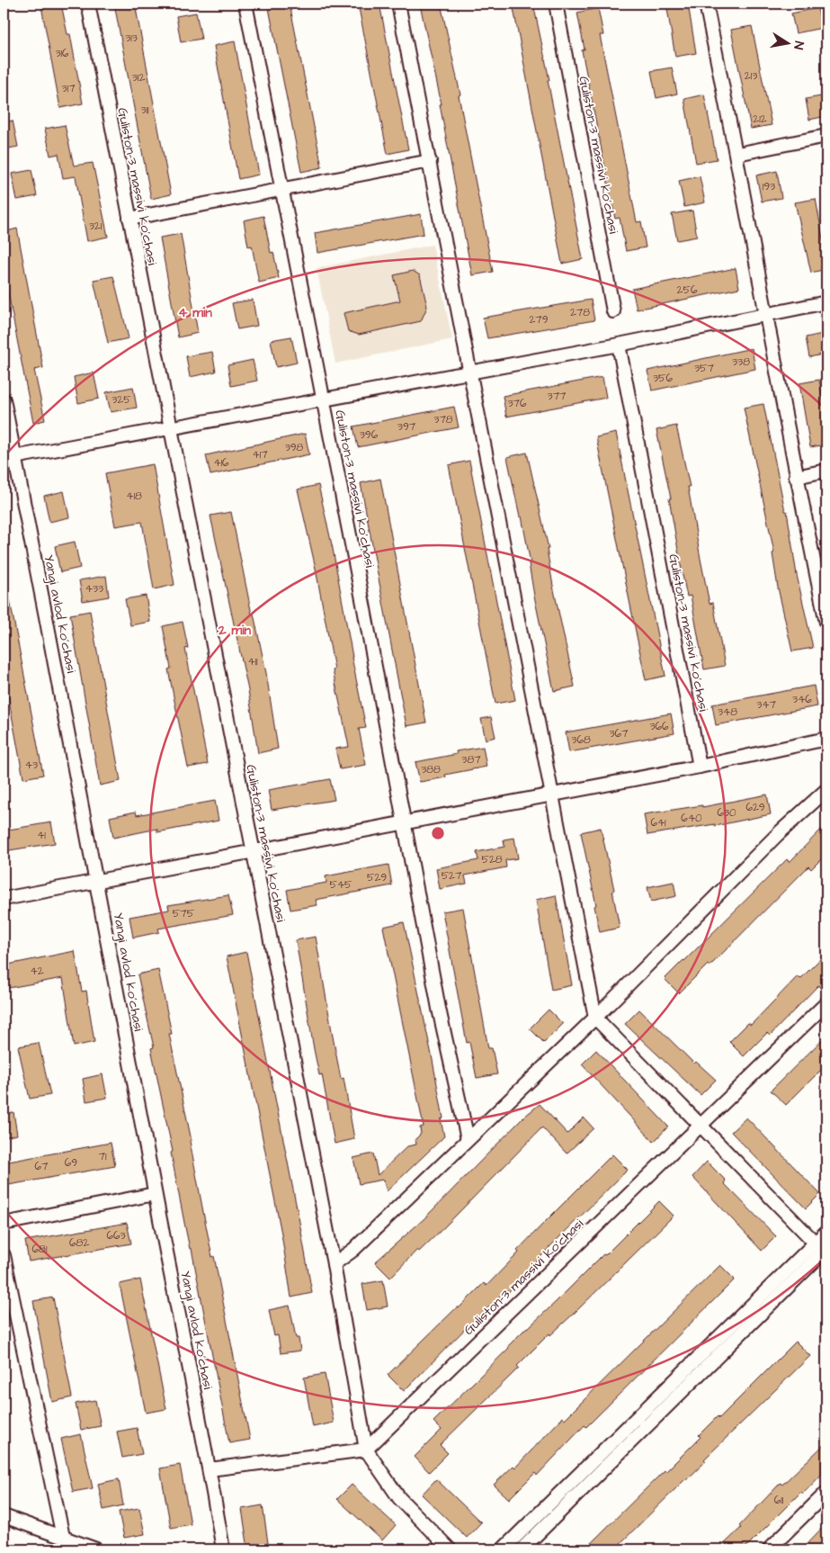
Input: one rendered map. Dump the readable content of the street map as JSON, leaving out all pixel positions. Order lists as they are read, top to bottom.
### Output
{
  "streets": {
    "street": ["Guliston-3 massivi ko'chasi", "Yangi avlod ko'chasi"]
  },
  "crossings": [
    ["Guliston-3 massivi ko'chasi", "Yangi avlod ko'chasi"]
  ],
  "house_numbers": [
    "313",
    "316",
    "213",
    "312",
    "317",
    "311",
    "212",
    "193",
    "321",
    "256",
    "278",
    "279",
    "338",
    "357",
    "356",
    "377",
    "325",
    "376",
    "378",
    "397",
    "396",
    "398",
    "417",
    "416",
    "418",
    "433",
    "411",
    "346",
    "347",
    "348",
    "366",
    "367",
    "368",
    "387",
    "43",
    "388",
    "629",
    "630",
    "640",
    "641",
    "41",
    "528",
    "527",
    "529",
    "545",
    "575",
    "42",
    "71",
    "69",
    "67",
    "663",
    "682",
    "681",
    "611"
  ],
  "north": "right",
  "rings": ["4 min", "2 min"]
}
